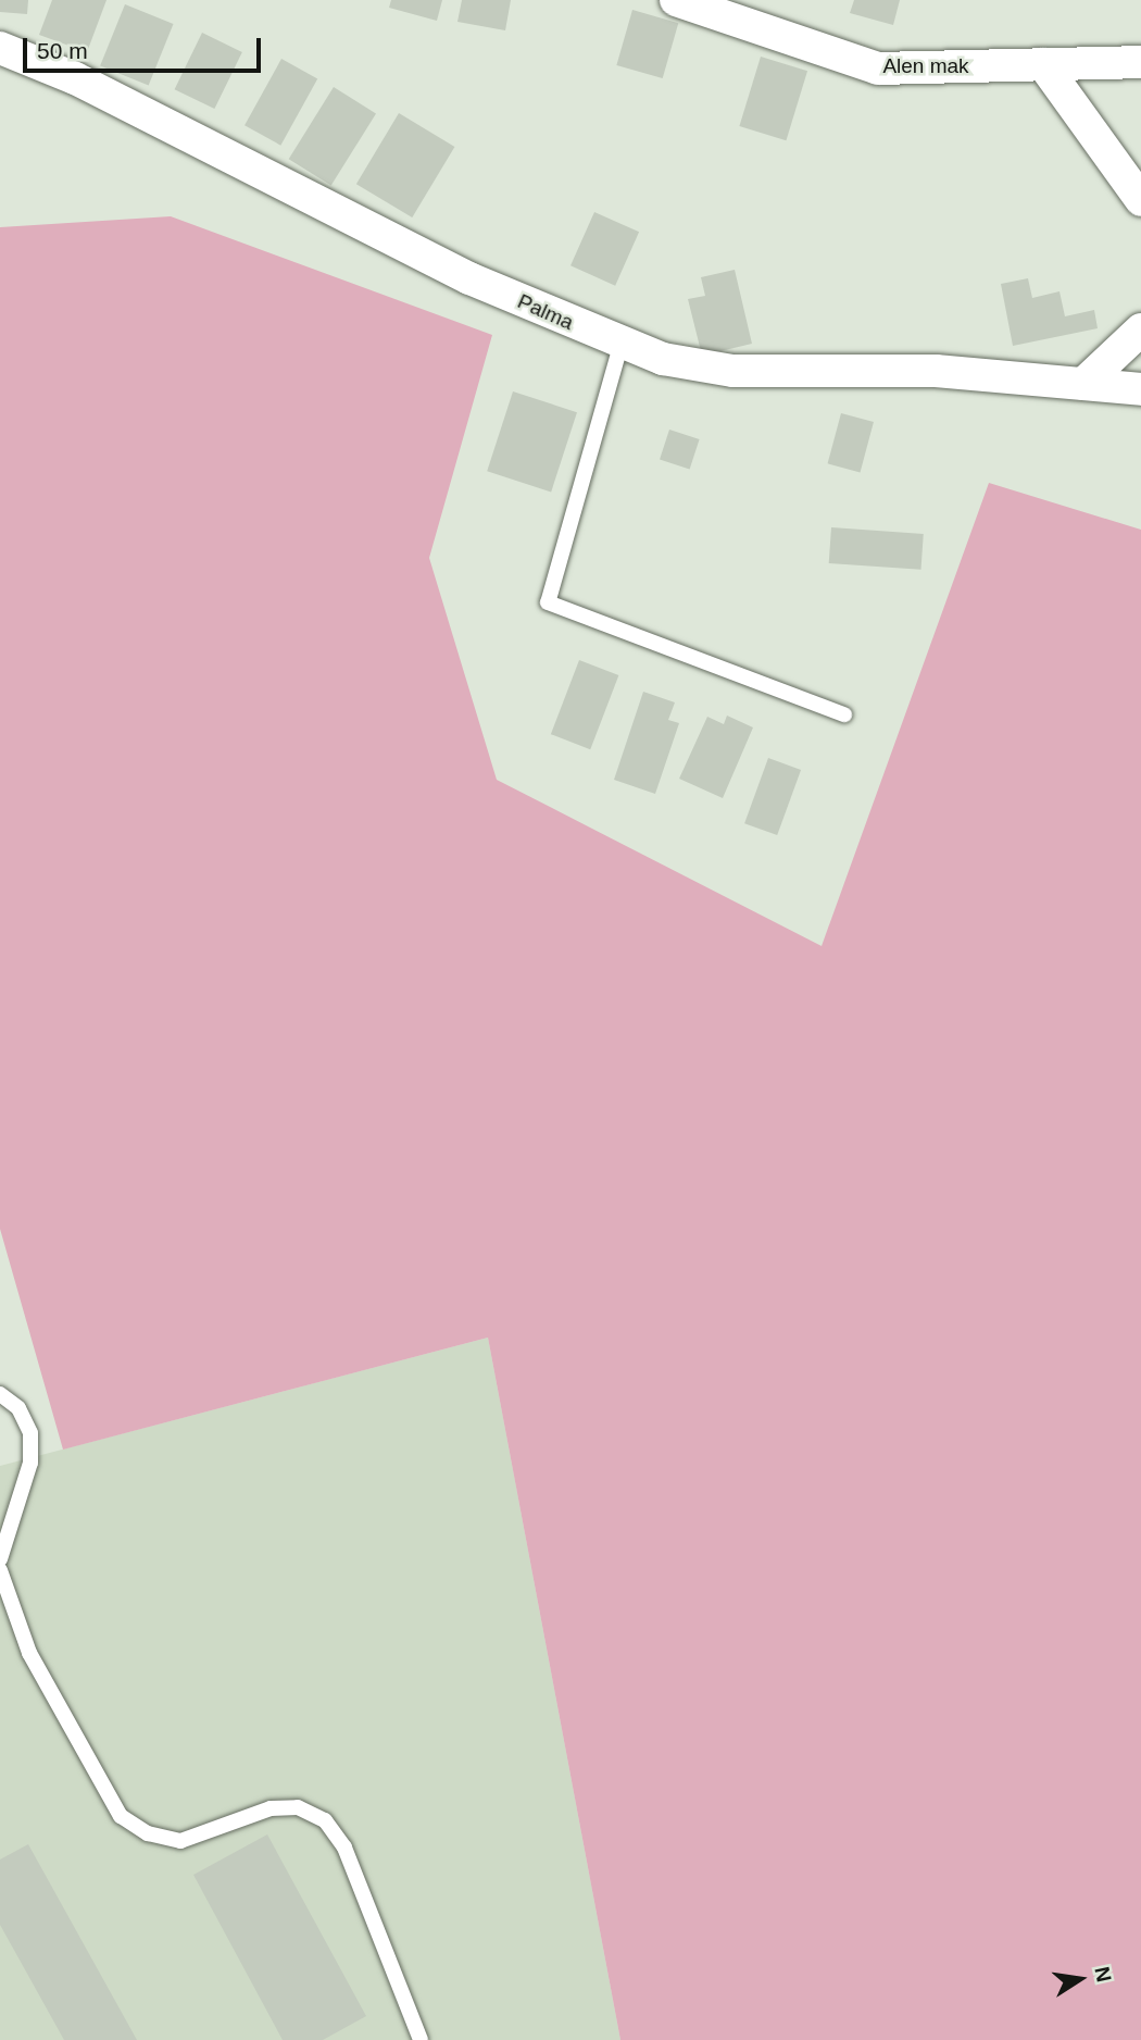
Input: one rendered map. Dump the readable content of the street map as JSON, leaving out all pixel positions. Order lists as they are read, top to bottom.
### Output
{
  "streets": {
    "street": ["Alen mak", "Palma"]
  },
  "scale_bar": "50 m",
  "north": "right"
}
